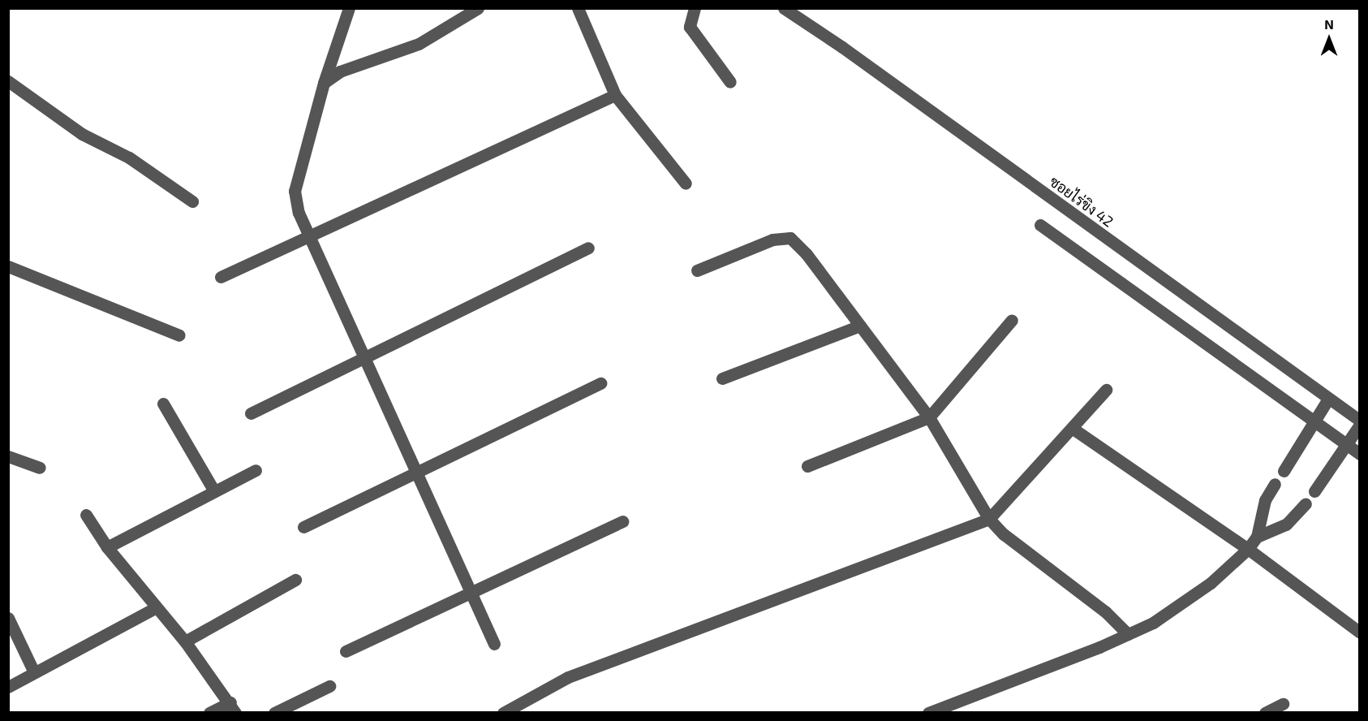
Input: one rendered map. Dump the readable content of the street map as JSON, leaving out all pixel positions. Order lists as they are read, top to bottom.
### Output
{
  "streets": {
    "street": ["ซอยไร่ขิง 42"]
  },
  "north": "top"
}
